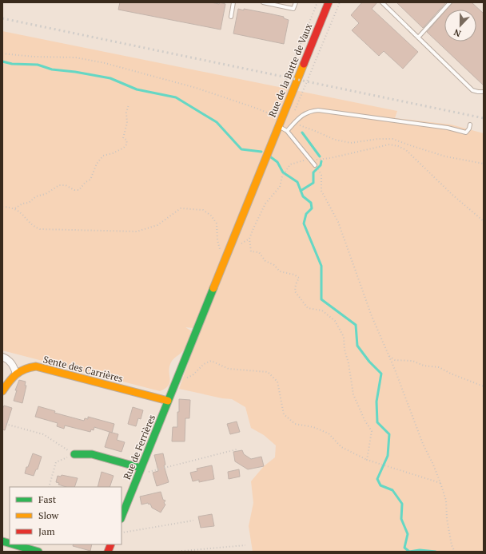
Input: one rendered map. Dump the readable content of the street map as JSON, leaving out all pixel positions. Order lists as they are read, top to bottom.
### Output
{
  "streets": {
    "street": ["Rue de la Butte de Vaux", "Sente des Carrières", "Rue de Ferrières"]
  },
  "crossings": [
    ["Rue de la Butte de Vaux", "Rue de Ferrières"],
    ["Sente des Carrières", "Rue de Ferrières"]
  ],
  "legend": ["Fast", "Slow", "Jam"],
  "north": "bottom"
}
